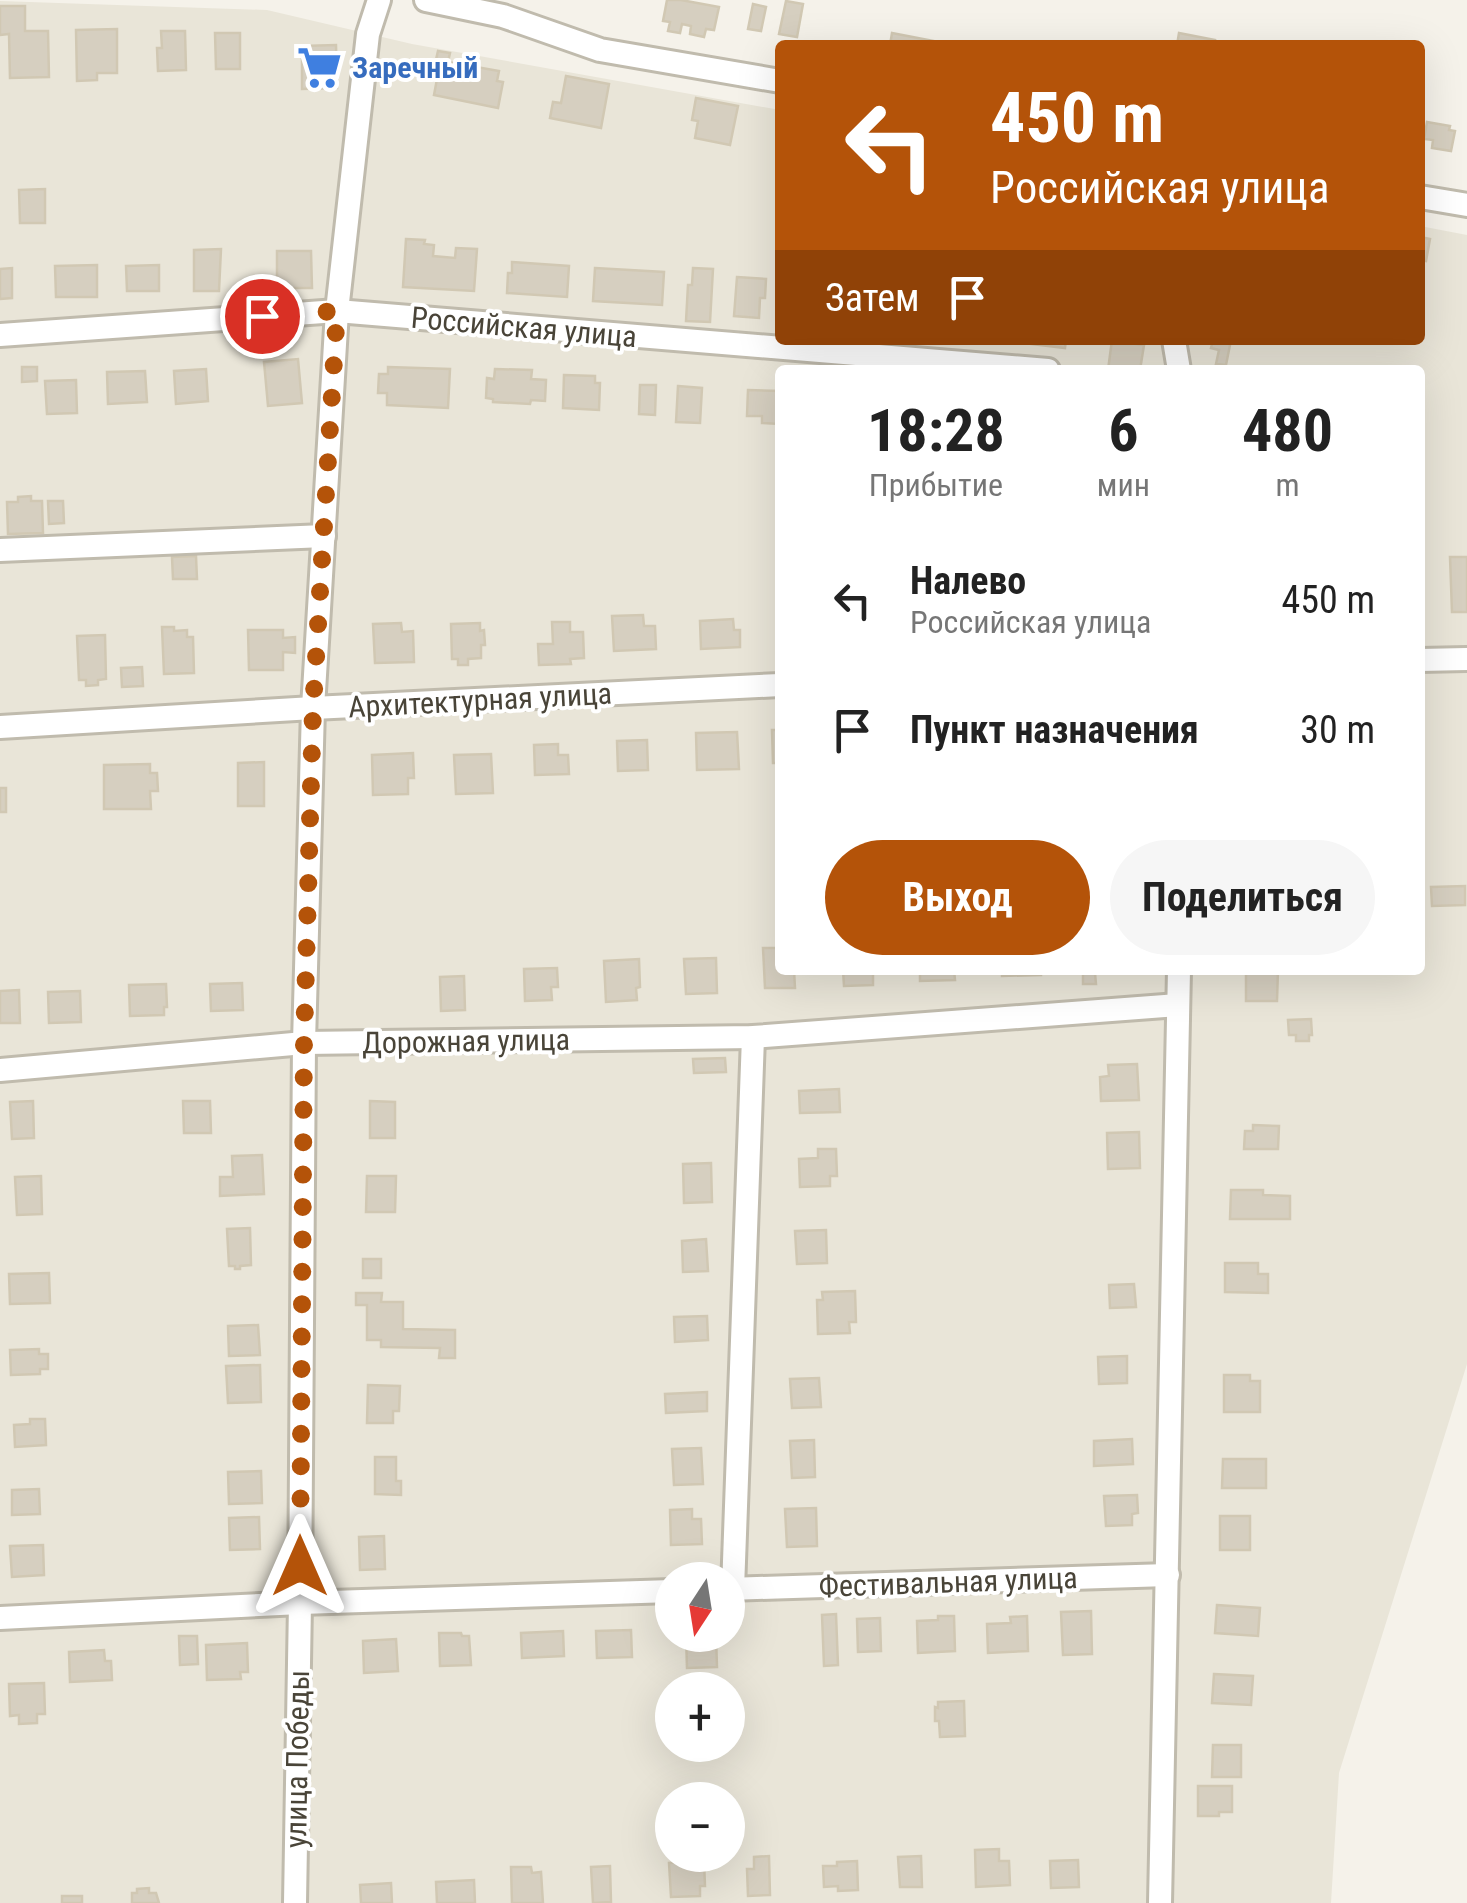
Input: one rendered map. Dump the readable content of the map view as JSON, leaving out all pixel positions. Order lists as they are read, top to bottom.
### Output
{
  "streets": {
    "street": [
      "Российская улица",
      "Архитектурная улица",
      "Дорожная улица",
      "Фестивальная улица",
      "улица Победы"
    ]
  },
  "crossings": [
    ["Российская улица", "улица Победы"],
    ["Архитектурная улица", "улица Победы"],
    ["Дорожная улица", "улица Победы"]
  ],
  "places": {
    "supermarket": ["Заречный"]
  },
  "north": "bottom",
  "page": {
    "turn": ["450 m", "Российская улица"],
    "then": "Затем",
    "eta": [
      "18:28",
      "Прибытие",
      "6",
      "мин",
      "480",
      "m"
    ],
    "list": [
      {
        "name": "Налево",
        "note": "Российская улица",
        "value": "450 m"
      },
      {
        "name": "Пункт назначения",
        "value": "30 m"
      }
    ],
    "buttons": ["Выход", "Поделиться"],
    "map_buttons": ["+", "−"]
  }
}
